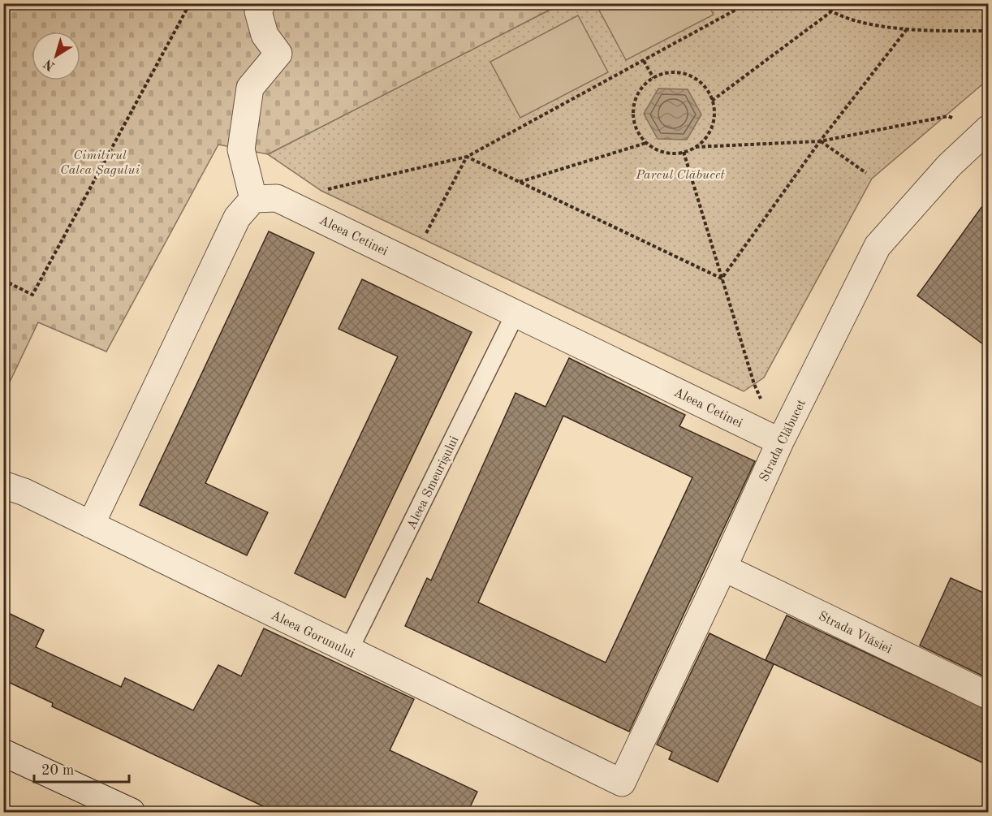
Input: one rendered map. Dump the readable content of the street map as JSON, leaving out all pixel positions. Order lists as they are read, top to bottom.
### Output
{
  "streets": {
    "street": [
      "Aleea Cetinei",
      "Strada Clăbucet",
      "Strada Vlăsiei",
      "Aleea Gorunului"
    ],
    "lane": ["Aleea Smeurișului"]
  },
  "crossings": [
    ["Aleea Cetinei", "Strada Clăbucet"],
    ["Aleea Cetinei", "Aleea Smeurișului"],
    ["Strada Clăbucet", "Strada Vlăsiei"],
    ["Strada Clăbucet", "Aleea Gorunului"],
    ["Aleea Smeurișului", "Aleea Gorunului"]
  ],
  "parks": ["Cimitirul Calea Șagului", "Parcul Clăbucet"],
  "scale_bar": "20 m",
  "north": "bottom left"
}
